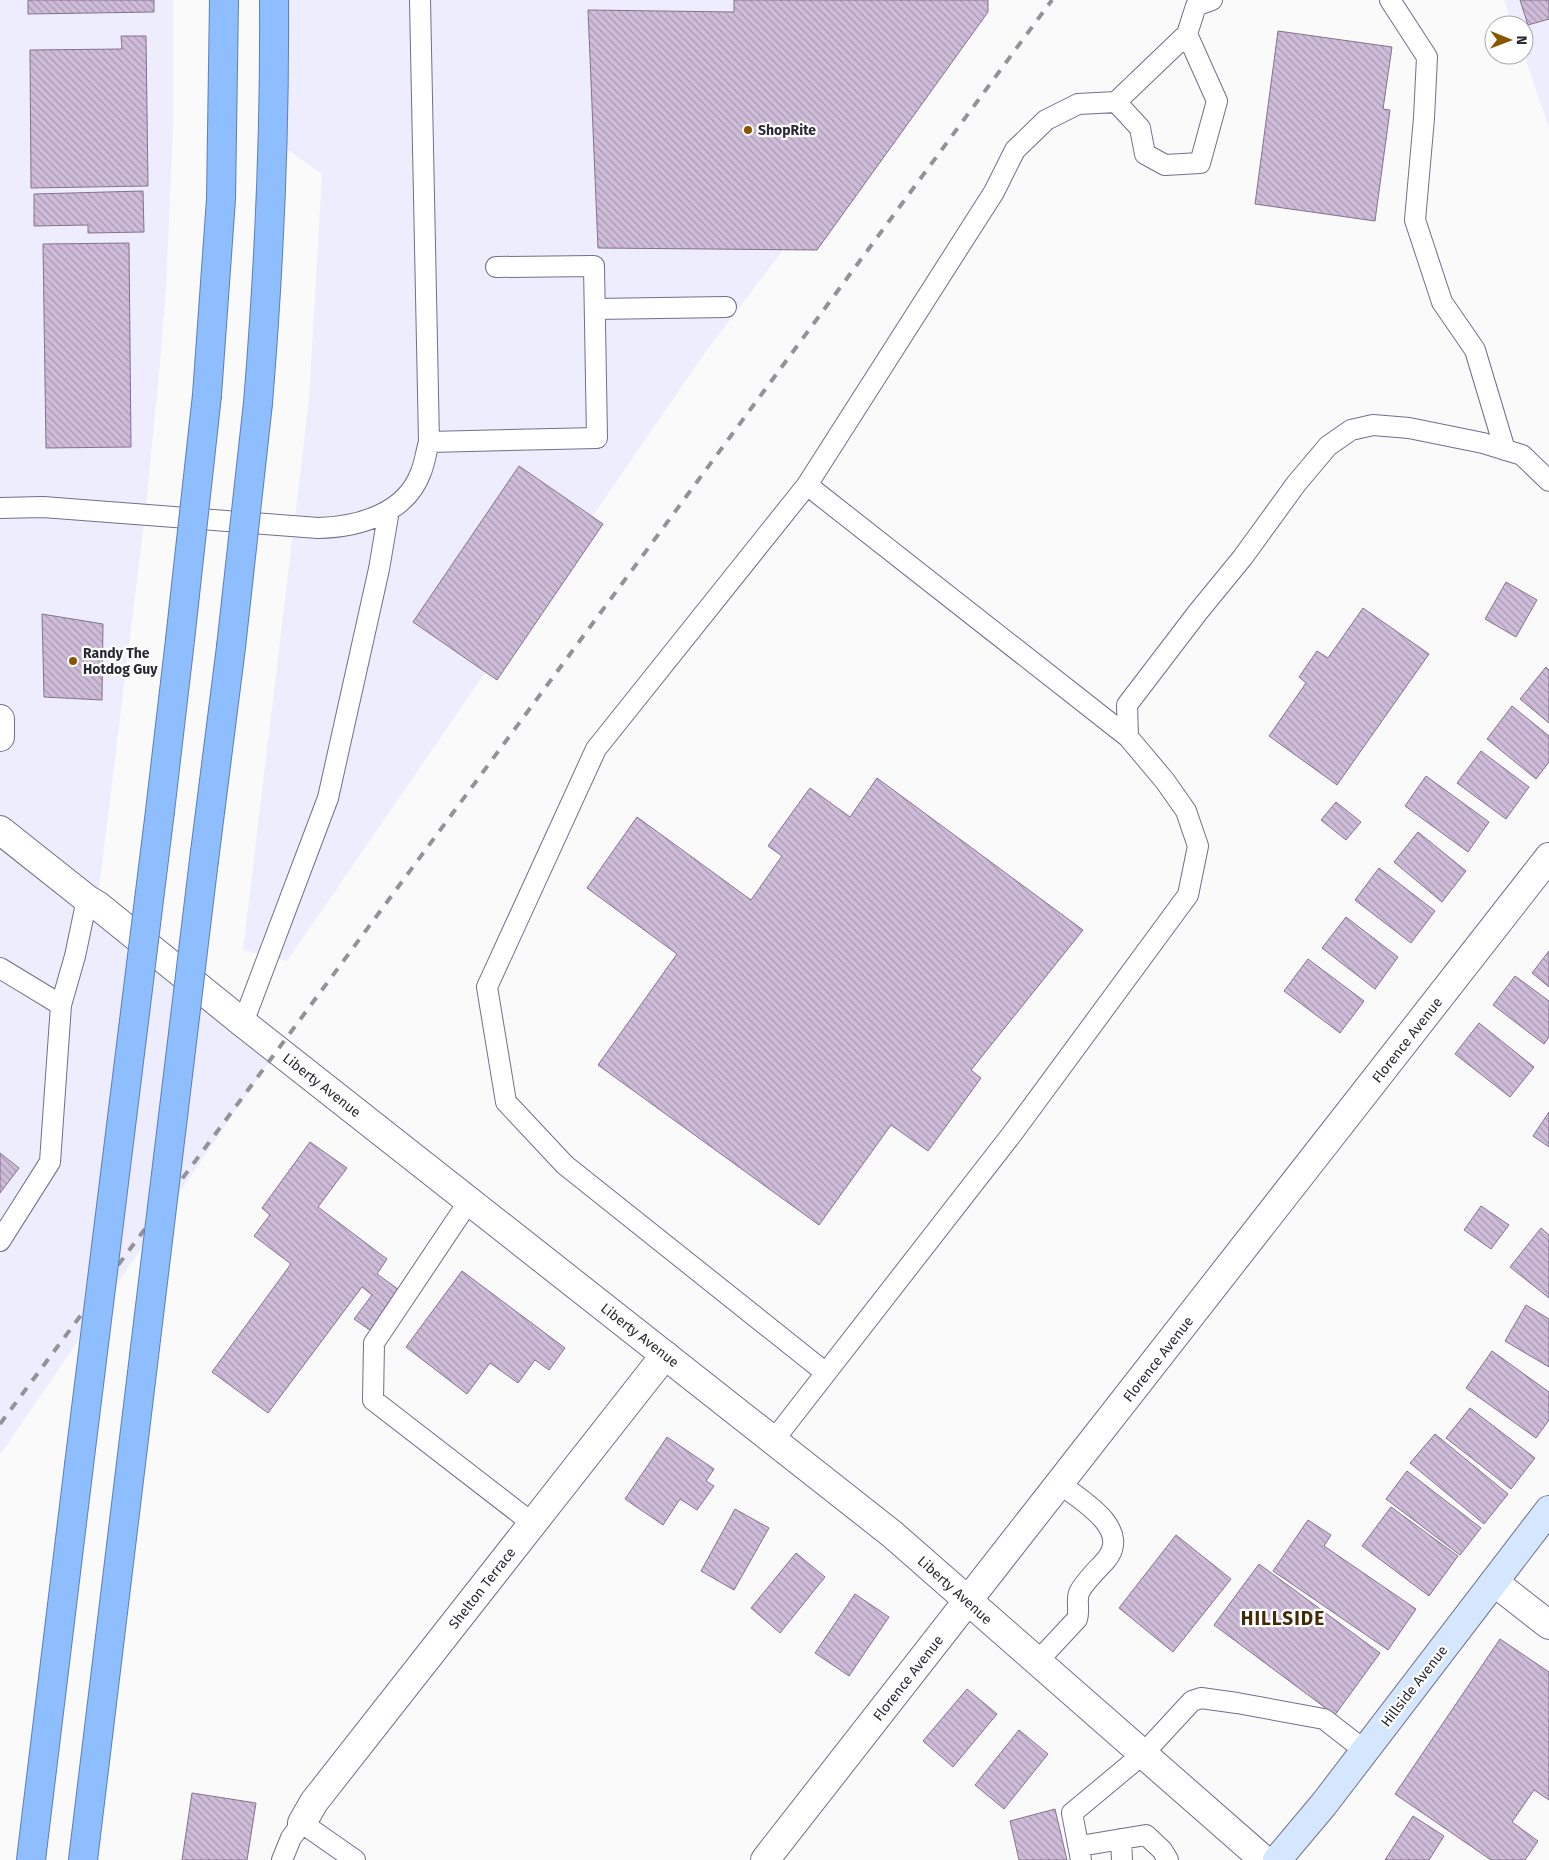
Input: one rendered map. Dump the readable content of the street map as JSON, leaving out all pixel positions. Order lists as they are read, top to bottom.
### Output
{
  "streets": {
    "main road": ["Hillside Avenue"],
    "street": ["Florence Avenue", "Liberty Avenue", "Shelton Terrace"]
  },
  "crossings": [
    ["Florence Avenue", "Liberty Avenue"],
    ["Liberty Avenue", "Shelton Terrace"]
  ],
  "districts": ["HILLSIDE"],
  "places": ["ShopRite", "Randy The Hotdog Guy"],
  "north": "right"
}
